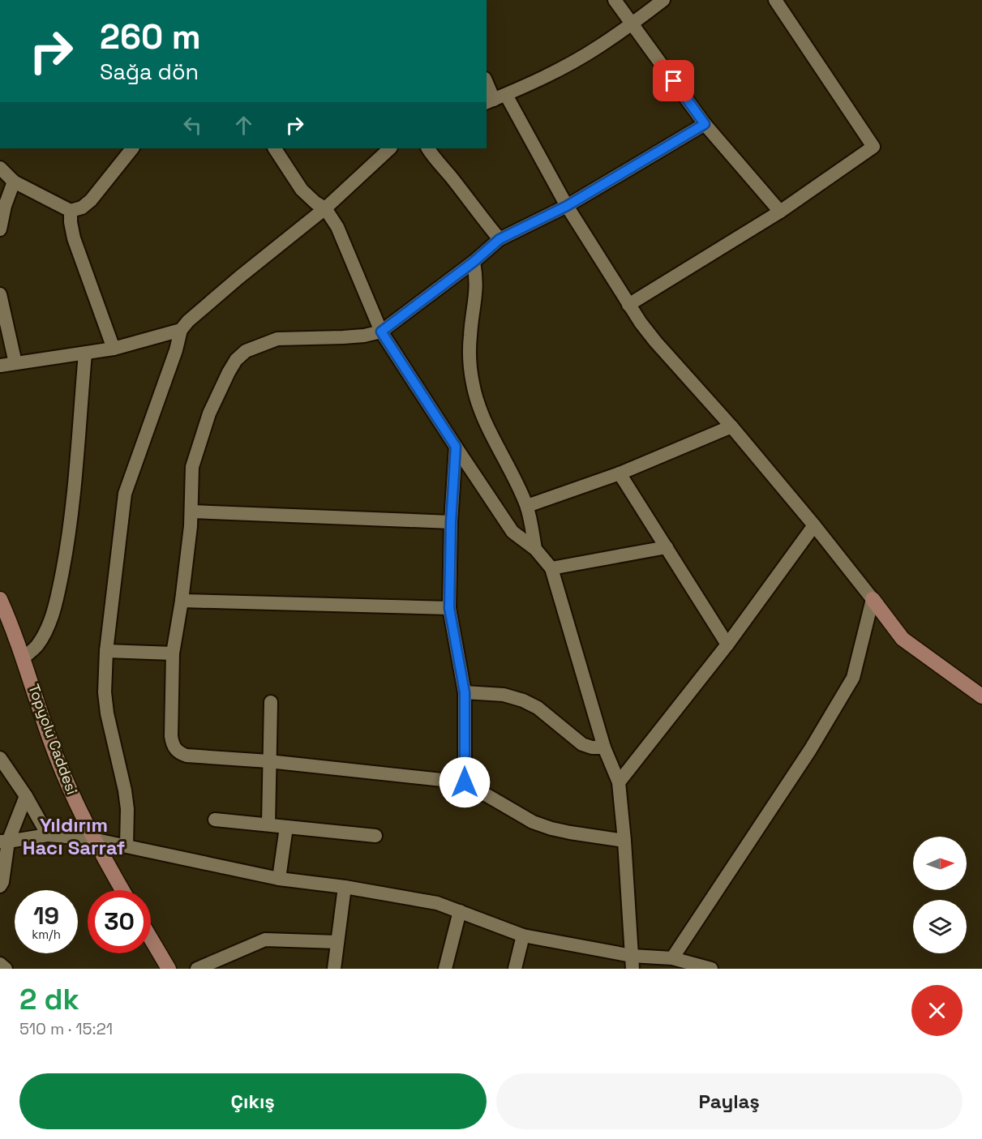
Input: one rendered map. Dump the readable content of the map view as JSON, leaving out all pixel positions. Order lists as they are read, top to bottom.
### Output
{
  "streets": {
    "street": ["Topyolu Caddesi"]
  },
  "districts": ["Yıldırım Hacı Sarraf"],
  "north": "right",
  "page": {
    "turn": ["260 m", "Sağa dön"],
    "speed": "19 km/h",
    "limit": "30",
    "heading": ["2 dk", "510 m · 15:21"],
    "buttons": ["Çıkış", "Paylaş"]
  }
}
